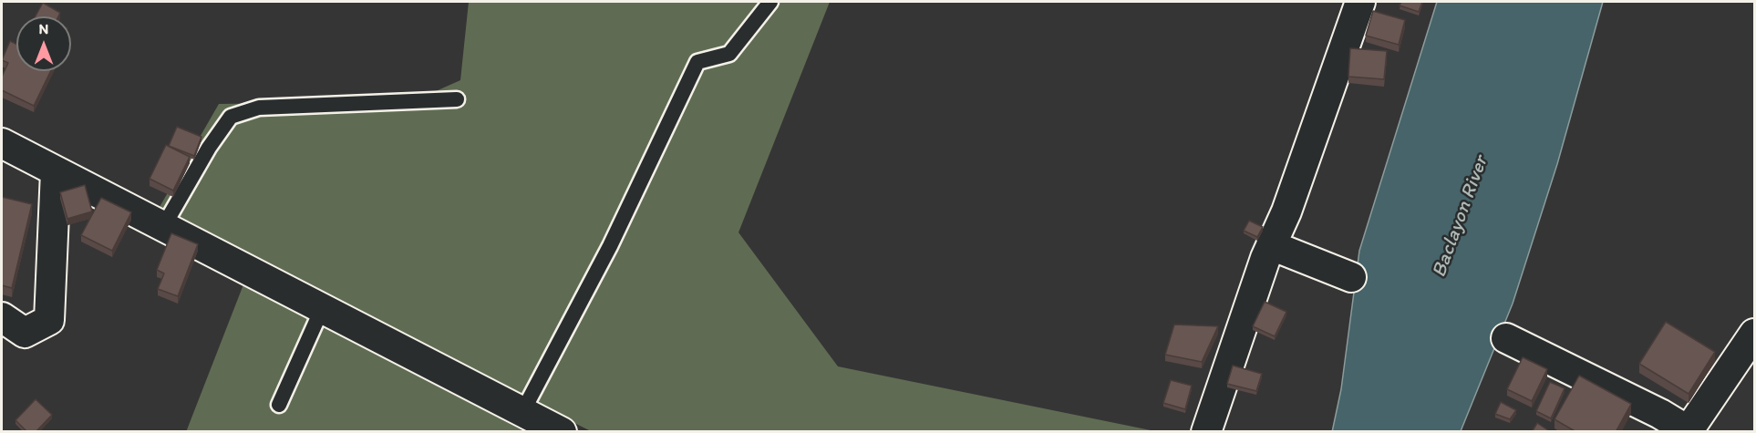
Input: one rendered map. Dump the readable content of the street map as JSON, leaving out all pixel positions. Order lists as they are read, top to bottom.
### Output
{
  "water": ["Baclayon River"],
  "north": "top"
}
